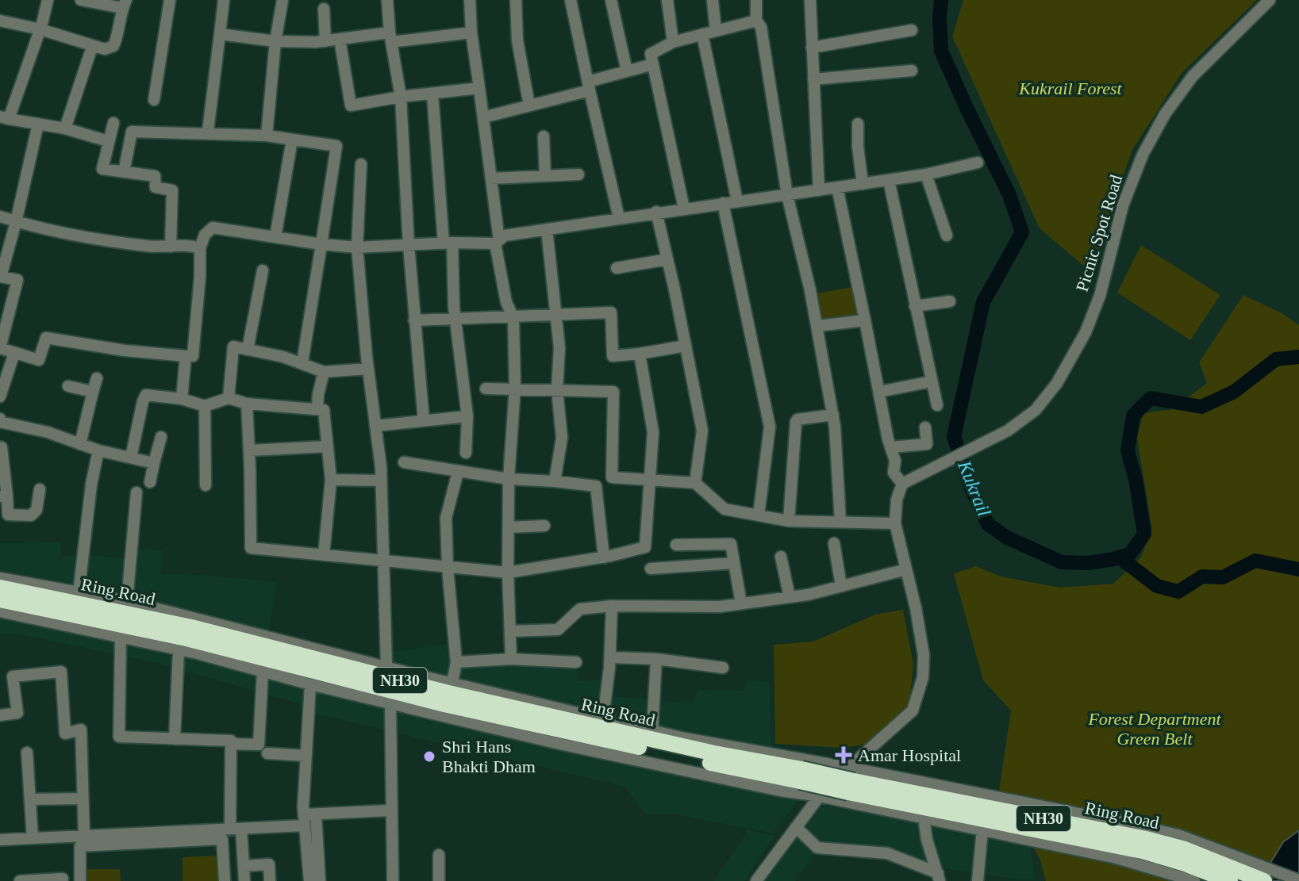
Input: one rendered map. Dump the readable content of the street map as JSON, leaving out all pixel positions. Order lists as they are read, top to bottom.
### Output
{
  "streets": {
    "highway": ["Ring Road", "NH30"],
    "street": ["Picnic Spot Road"]
  },
  "crossings": [
    ["Ring Road", "NH30"]
  ],
  "water": ["Kukrail"],
  "parks": ["Kukrail Forest", "Forest Department Green Belt"],
  "places": {
    "health": ["Amar Hospital"],
    "other": ["Shri Hans Bhakti Dham"]
  }
}
